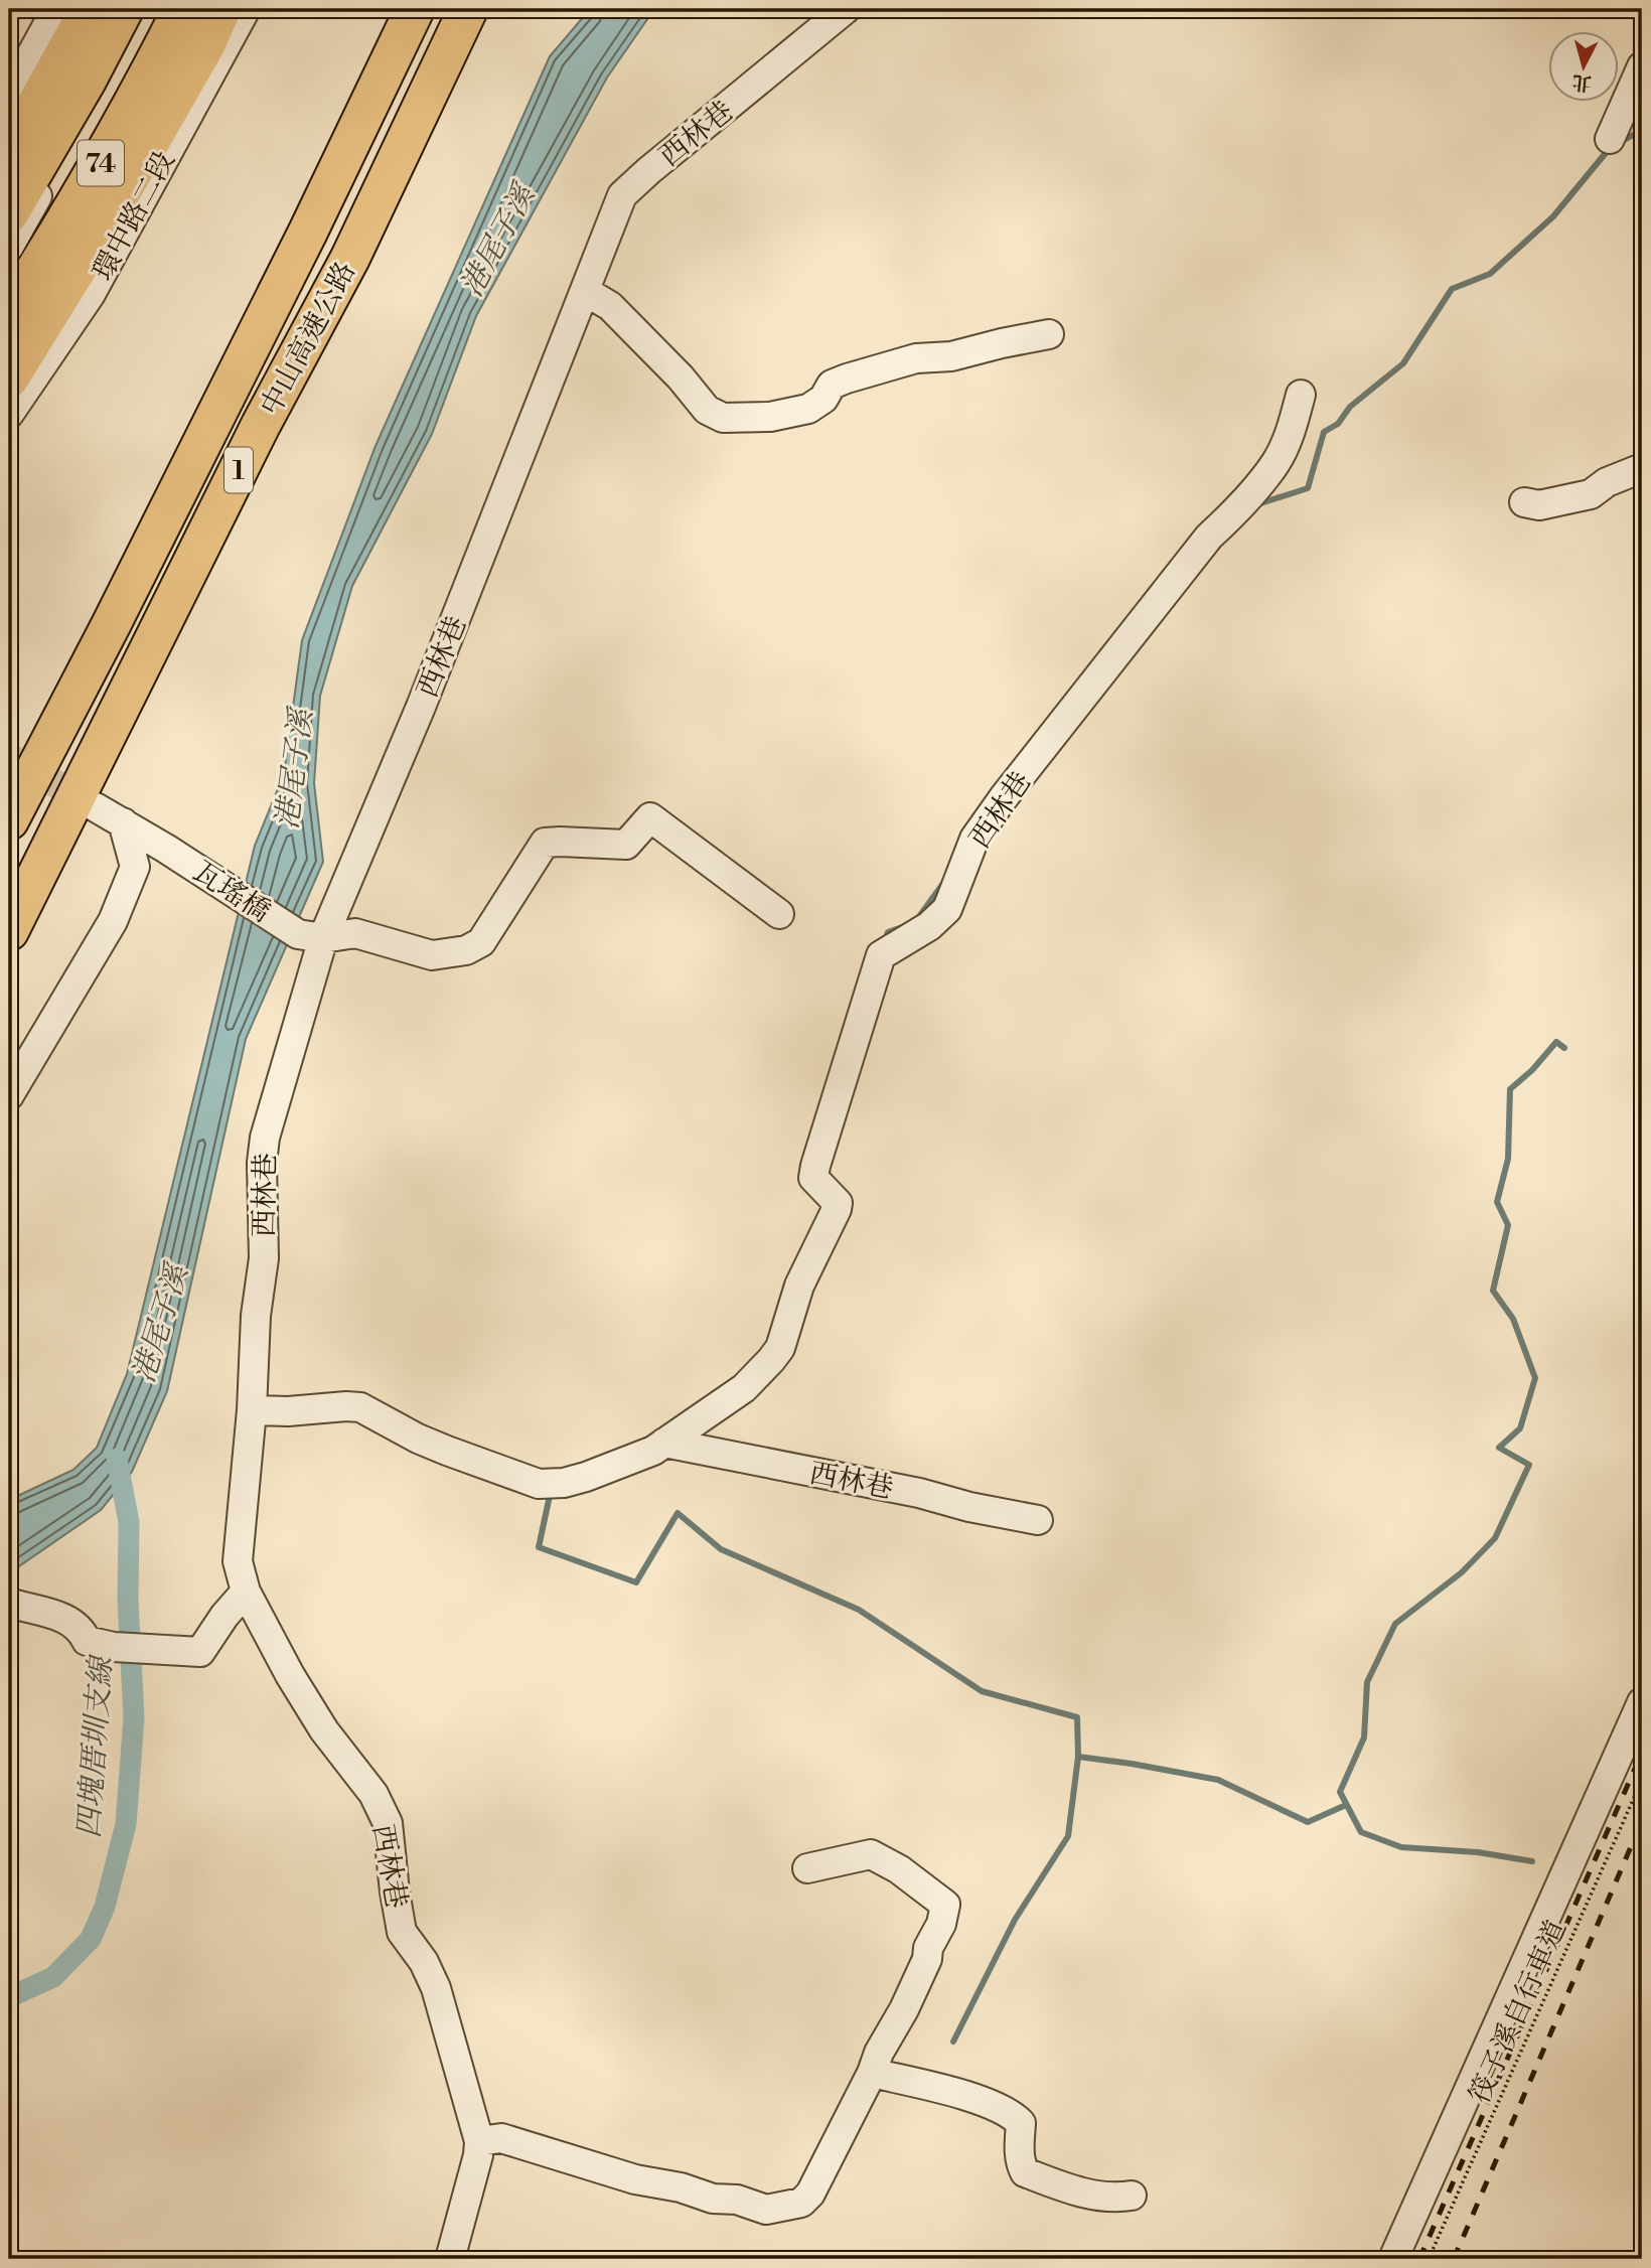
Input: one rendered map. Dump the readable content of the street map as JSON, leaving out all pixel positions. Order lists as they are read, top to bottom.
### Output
{
  "streets": {
    "highway": ["74", "中山高速公路", "1"],
    "street": ["西林巷", "環中路二段", "瓦瑤橋"],
    "path": ["筏子溪自行車道"]
  },
  "crossings": [
    ["西林巷", "瓦瑤橋"]
  ],
  "water": ["港尾子溪", "四塊厝圳支線"],
  "north": "bottom"
}
